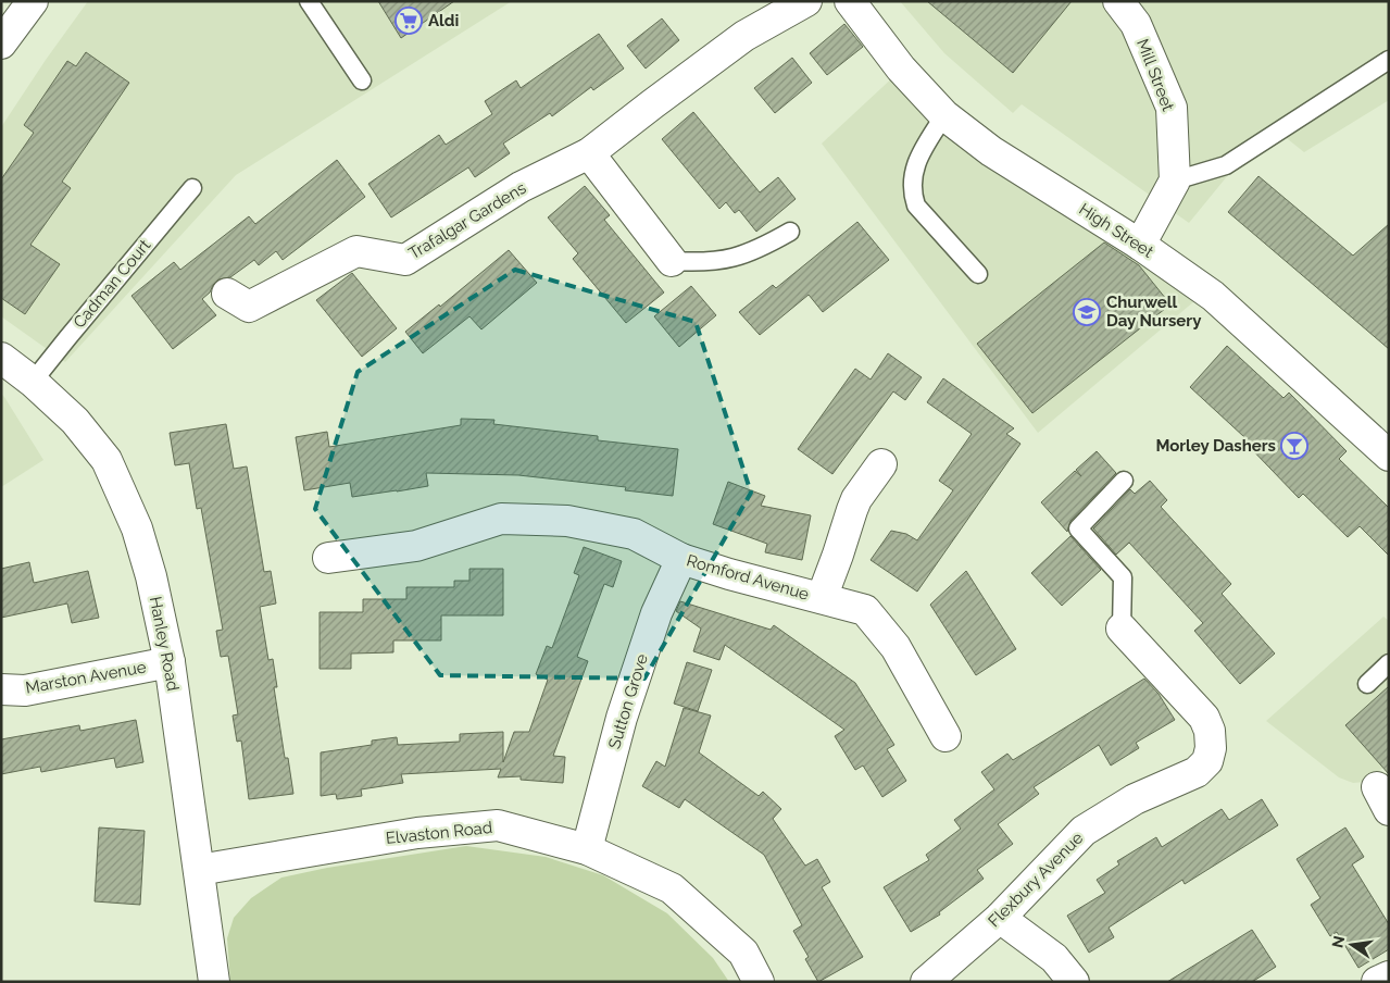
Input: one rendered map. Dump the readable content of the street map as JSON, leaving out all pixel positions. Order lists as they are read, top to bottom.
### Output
{
  "streets": {
    "street": [
      "Mill Street",
      "Trafalgar Gardens",
      "High Street",
      "Romford Avenue",
      "Hanley Road",
      "Marston Avenue",
      "Sutton Grove",
      "Elvaston Road",
      "Flexbury Avenue"
    ],
    "lane": ["Cadman Court"]
  },
  "crossings": [
    ["Cadman Court", "Hanley Road"],
    ["Romford Avenue", "Sutton Grove"],
    ["Hanley Road", "Marston Avenue"],
    ["Hanley Road", "Elvaston Road"],
    ["Sutton Grove", "Elvaston Road"]
  ],
  "places": {
    "supermarket": ["Aldi"],
    "school or university": ["Churwell Day Nursery"],
    "bar": ["Morley Dashers"]
  },
  "north": "left"
}
